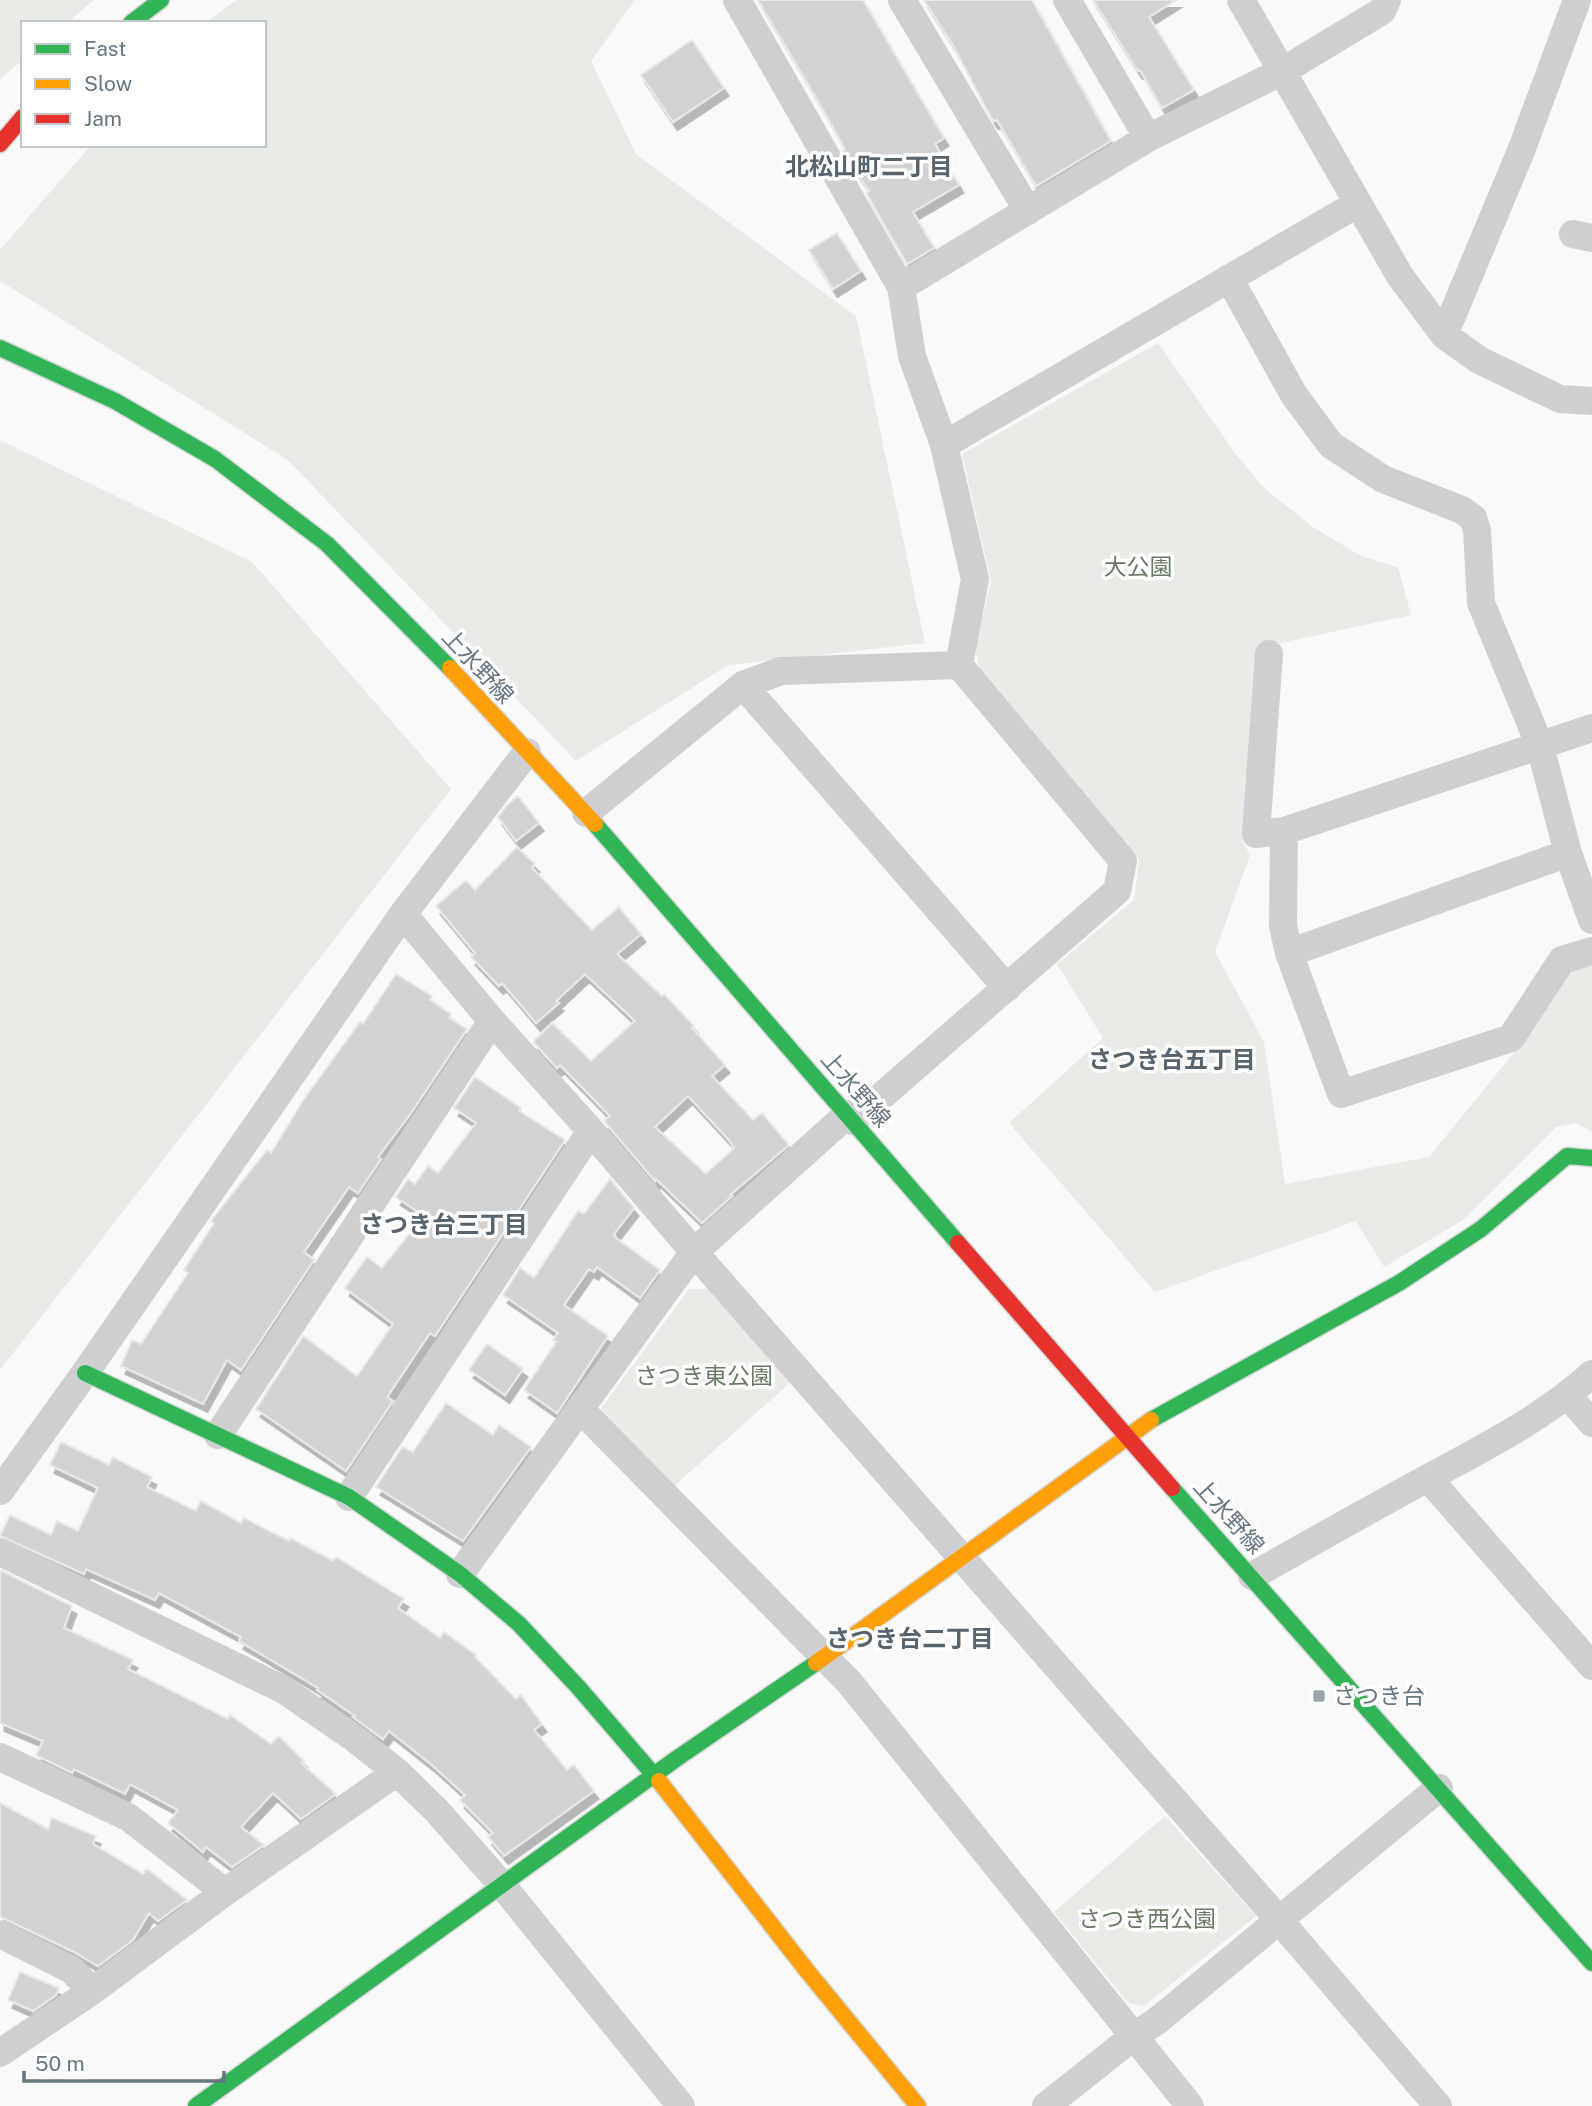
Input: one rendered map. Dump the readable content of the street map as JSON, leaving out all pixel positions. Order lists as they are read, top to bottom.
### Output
{
  "streets": {
    "main road": ["上水野線"]
  },
  "districts": [
    "北松山町二丁目",
    "さつき台五丁目",
    "さつき台三丁目",
    "さつき台二丁目"
  ],
  "parks": ["大公園", "さつき東公園", "さつき西公園"],
  "places": {
    "transit": ["さつき台"]
  },
  "legend": ["Fast", "Slow", "Jam"],
  "scale_bar": "50 m"
}
